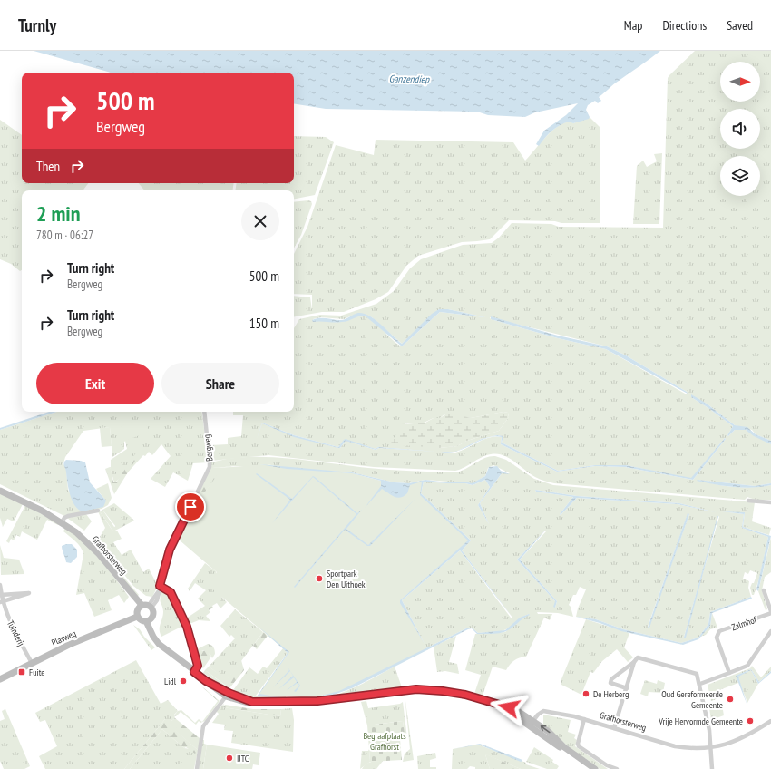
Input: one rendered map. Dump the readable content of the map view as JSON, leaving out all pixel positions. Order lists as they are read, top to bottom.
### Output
{
  "streets": {
    "main road": ["Grafhorsterweg", "Plasweg"],
    "street": ["Bergweg", "Zalmhof", "Tuinderij"]
  },
  "crossings": [
    ["Bergweg", "Grafhorsterweg"],
    ["Tuinderij", "Plasweg"]
  ],
  "water": ["Ganzendiep"],
  "parks": ["Begraafplaats Grafhorst"],
  "places": {
    "other": [
      "Sportpark Den Uithoek",
      "Lidl",
      "De Herberg",
      "Oud Gereformeerde Gemeente",
      "Vrije Hervormde Gemeente",
      "IJTC"
    ],
    "transit": ["Fuite"]
  },
  "north": "right",
  "page": {
    "header": "Turnly",
    "nav": ["Map", "Directions", "Saved"],
    "turn": ["500 m", "Bergweg"],
    "then": "Then",
    "heading": ["2 min", "780 m · 06:27"],
    "list": [
      {
        "name": "Turn right",
        "note": "Bergweg",
        "value": "500 m"
      },
      {
        "name": "Turn right",
        "note": "Bergweg",
        "value": "150 m"
      }
    ],
    "buttons": ["Exit", "Share"]
  }
}
